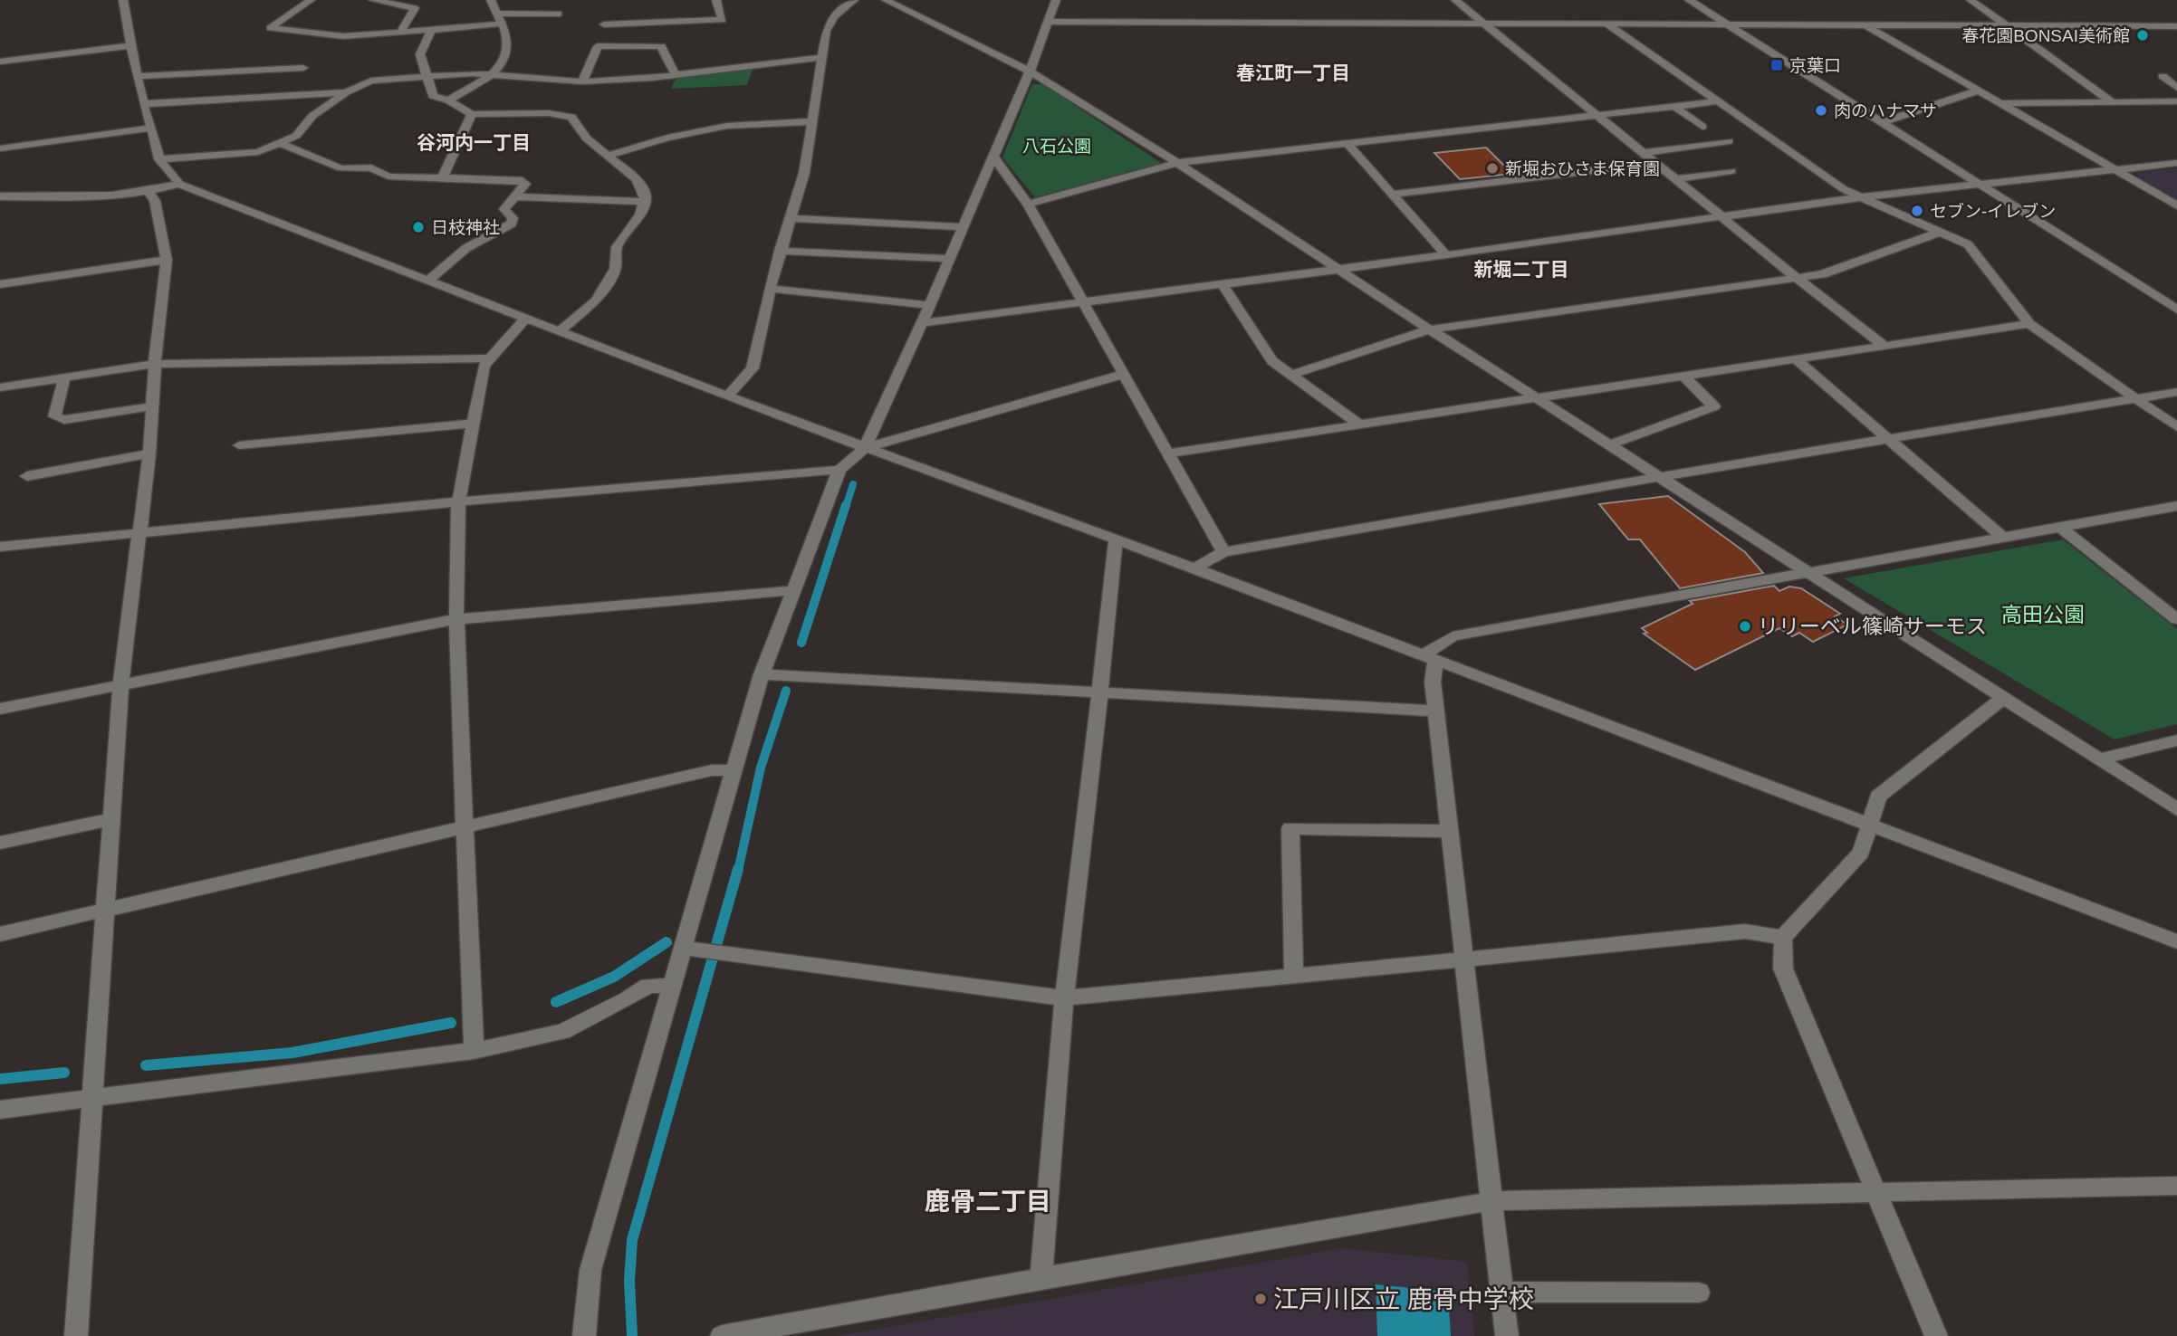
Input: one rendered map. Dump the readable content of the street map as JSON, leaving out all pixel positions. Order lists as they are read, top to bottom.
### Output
{
  "districts": [
    "春江町一丁目",
    "谷河内一丁目",
    "新堀二丁目",
    "鹿骨二丁目"
  ],
  "parks": ["八石公園", "高田公園"],
  "places": {
    "other": [
      "春花園BONSAI美術館",
      "肉のハナマサ",
      "新堀おひさま保育園",
      "セブン-イレブン",
      "日枝神社",
      "リリーベル篠崎サーモス",
      "江戸川区立 鹿骨中学校"
    ],
    "transit": ["京葉口"]
  }
}
